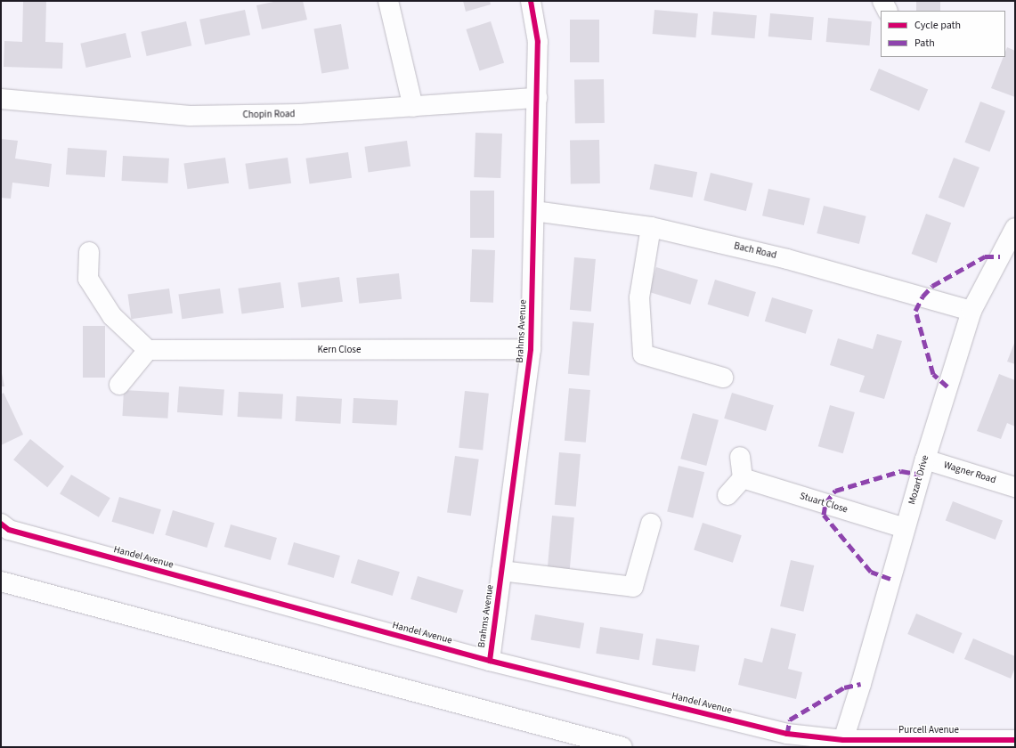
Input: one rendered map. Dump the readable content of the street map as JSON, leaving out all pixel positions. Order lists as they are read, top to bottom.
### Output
{
  "streets": {
    "street": [
      "Chopin Road",
      "Bach Road",
      "Brahms Avenue",
      "Kern Close",
      "Wagner Road",
      "Mozart Drive",
      "Stuart Close",
      "Handel Avenue",
      "Purcell Avenue"
    ]
  },
  "crossings": [
    ["Chopin Road", "Brahms Avenue"],
    ["Bach Road", "Brahms Avenue"],
    ["Bach Road", "Mozart Drive"],
    ["Brahms Avenue", "Kern Close"],
    ["Brahms Avenue", "Handel Avenue"],
    ["Wagner Road", "Mozart Drive"],
    ["Mozart Drive", "Stuart Close"],
    ["Mozart Drive", "Handel Avenue"],
    ["Mozart Drive", "Purcell Avenue"],
    ["Handel Avenue", "Purcell Avenue"]
  ],
  "legend": ["Cycle path", "Path"]
}
